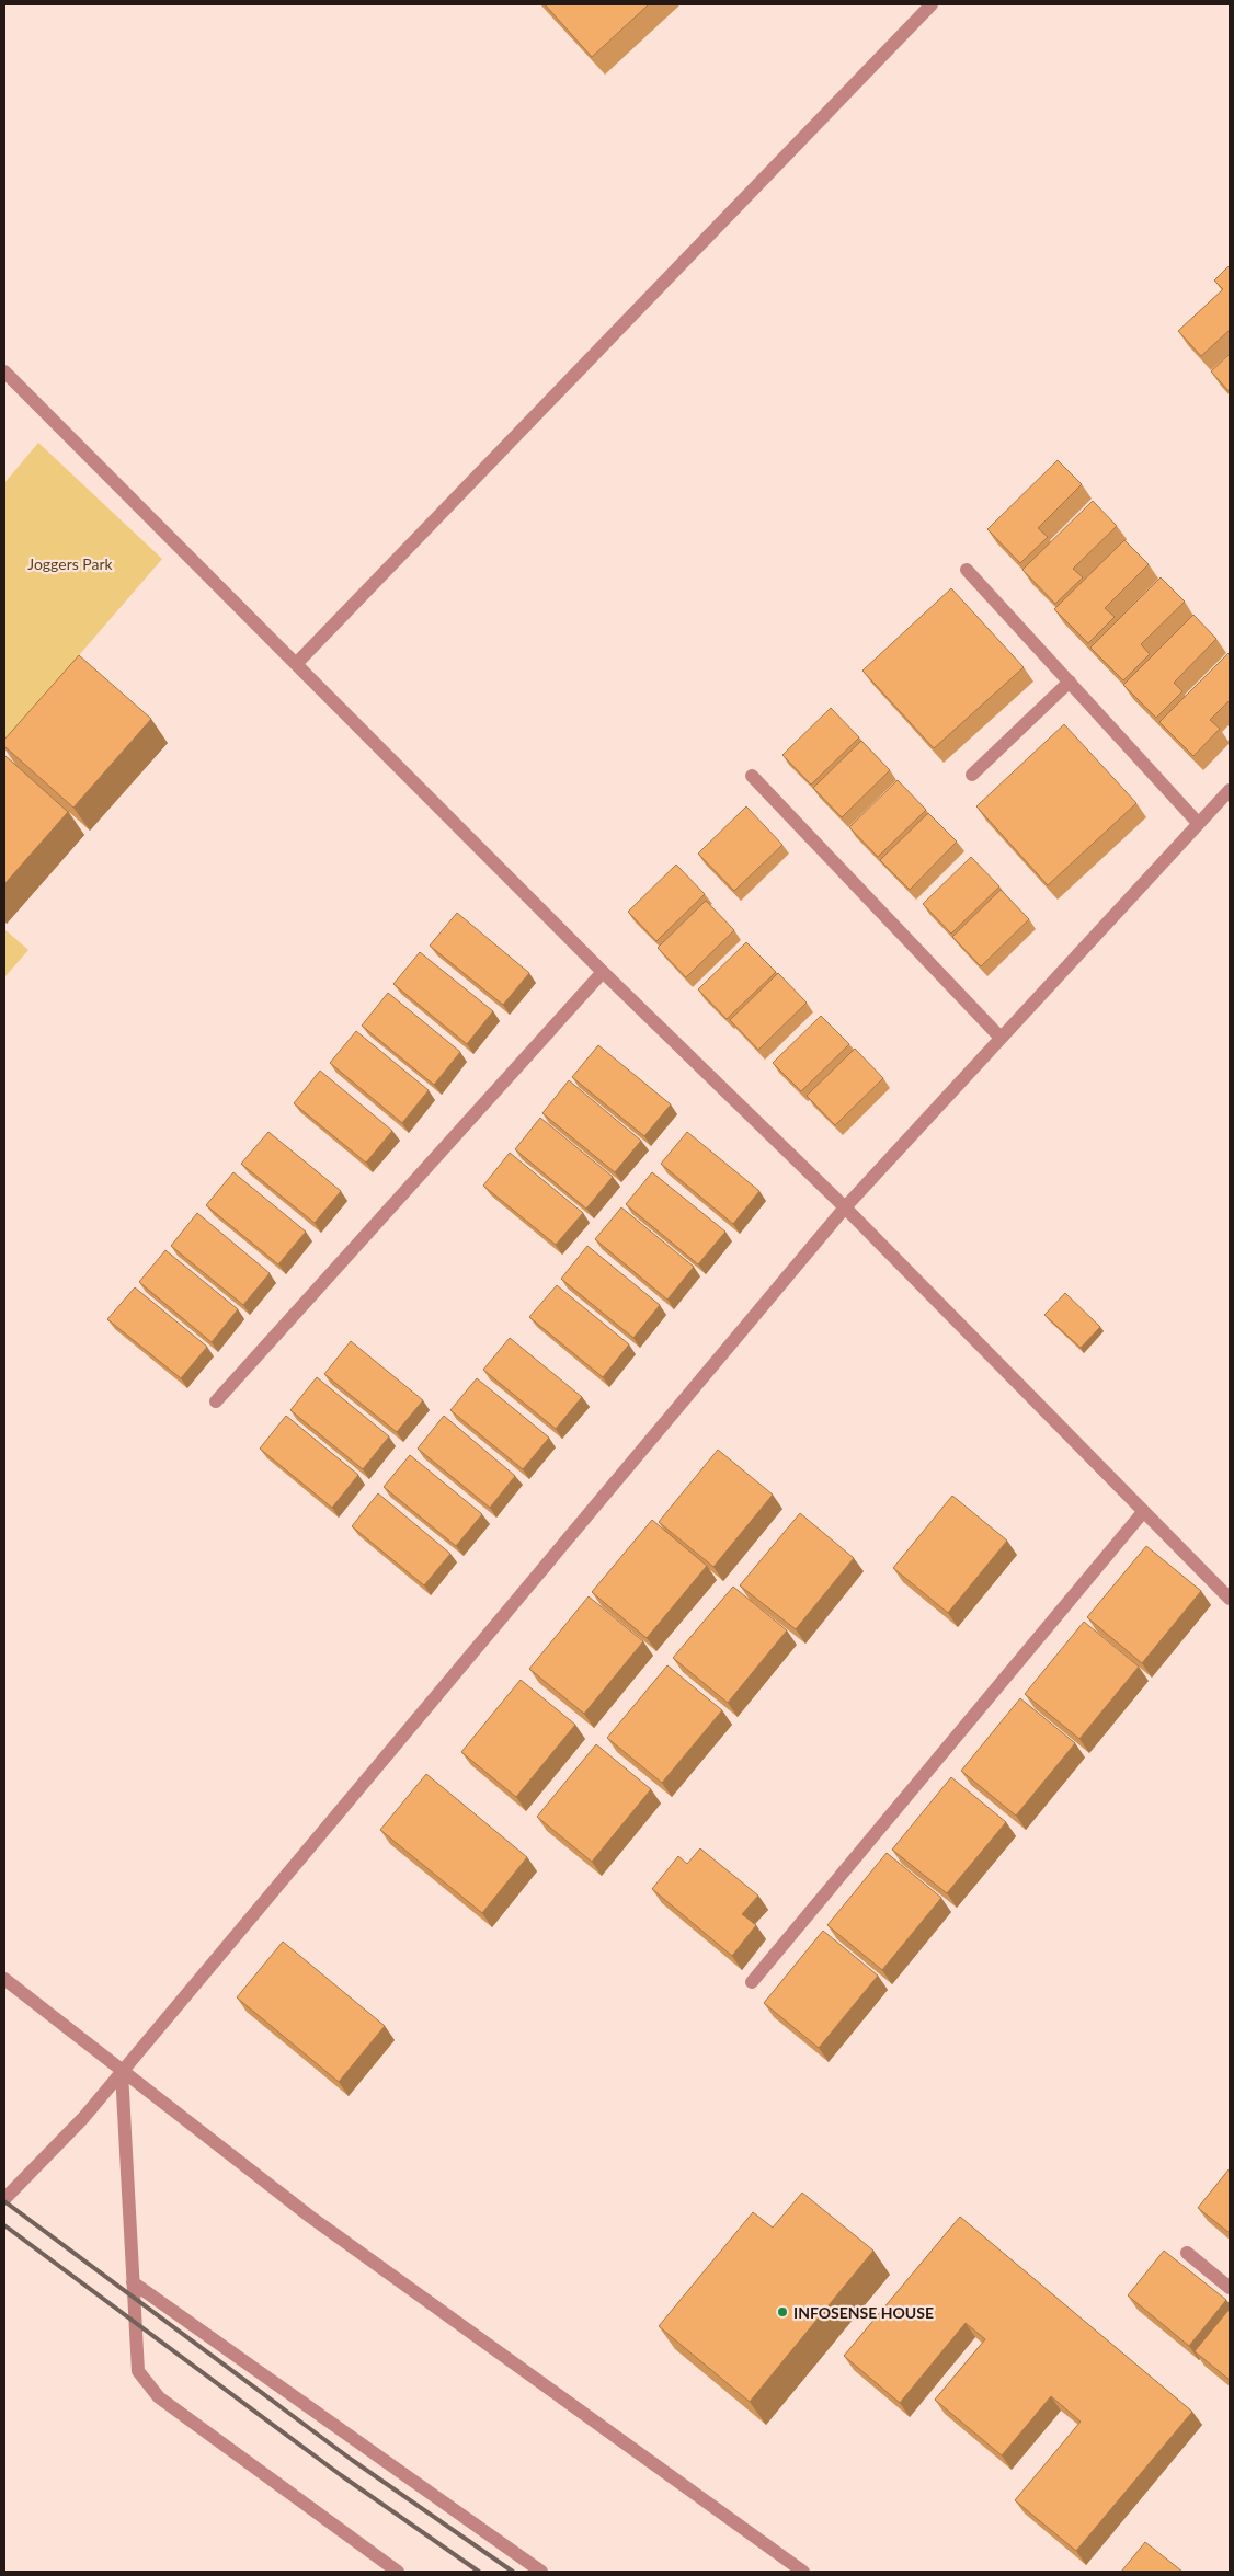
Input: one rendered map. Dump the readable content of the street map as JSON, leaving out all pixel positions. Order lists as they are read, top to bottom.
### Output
{
  "parks": ["Joggers Park"],
  "places": ["INFOSENSE HOUSE"]
}
